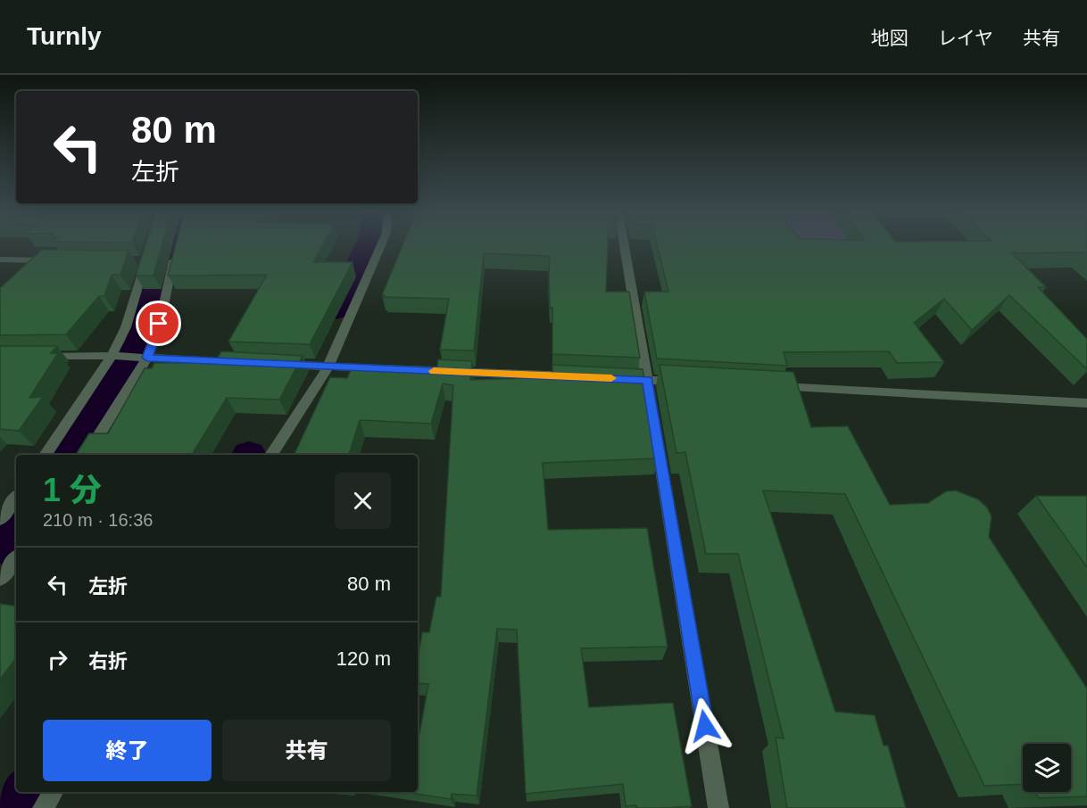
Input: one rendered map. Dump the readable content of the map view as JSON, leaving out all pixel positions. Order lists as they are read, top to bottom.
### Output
{
  "page": {
    "header": "Turnly",
    "nav": ["地図", "レイヤ", "共有"],
    "turn": ["80 m", "左折"],
    "heading": ["1 分", "210 m · 16:36"],
    "list": [
      {
        "name": "左折",
        "value": "80 m"
      },
      {
        "name": "右折",
        "value": "120 m"
      }
    ],
    "buttons": ["終了", "共有"]
  }
}
